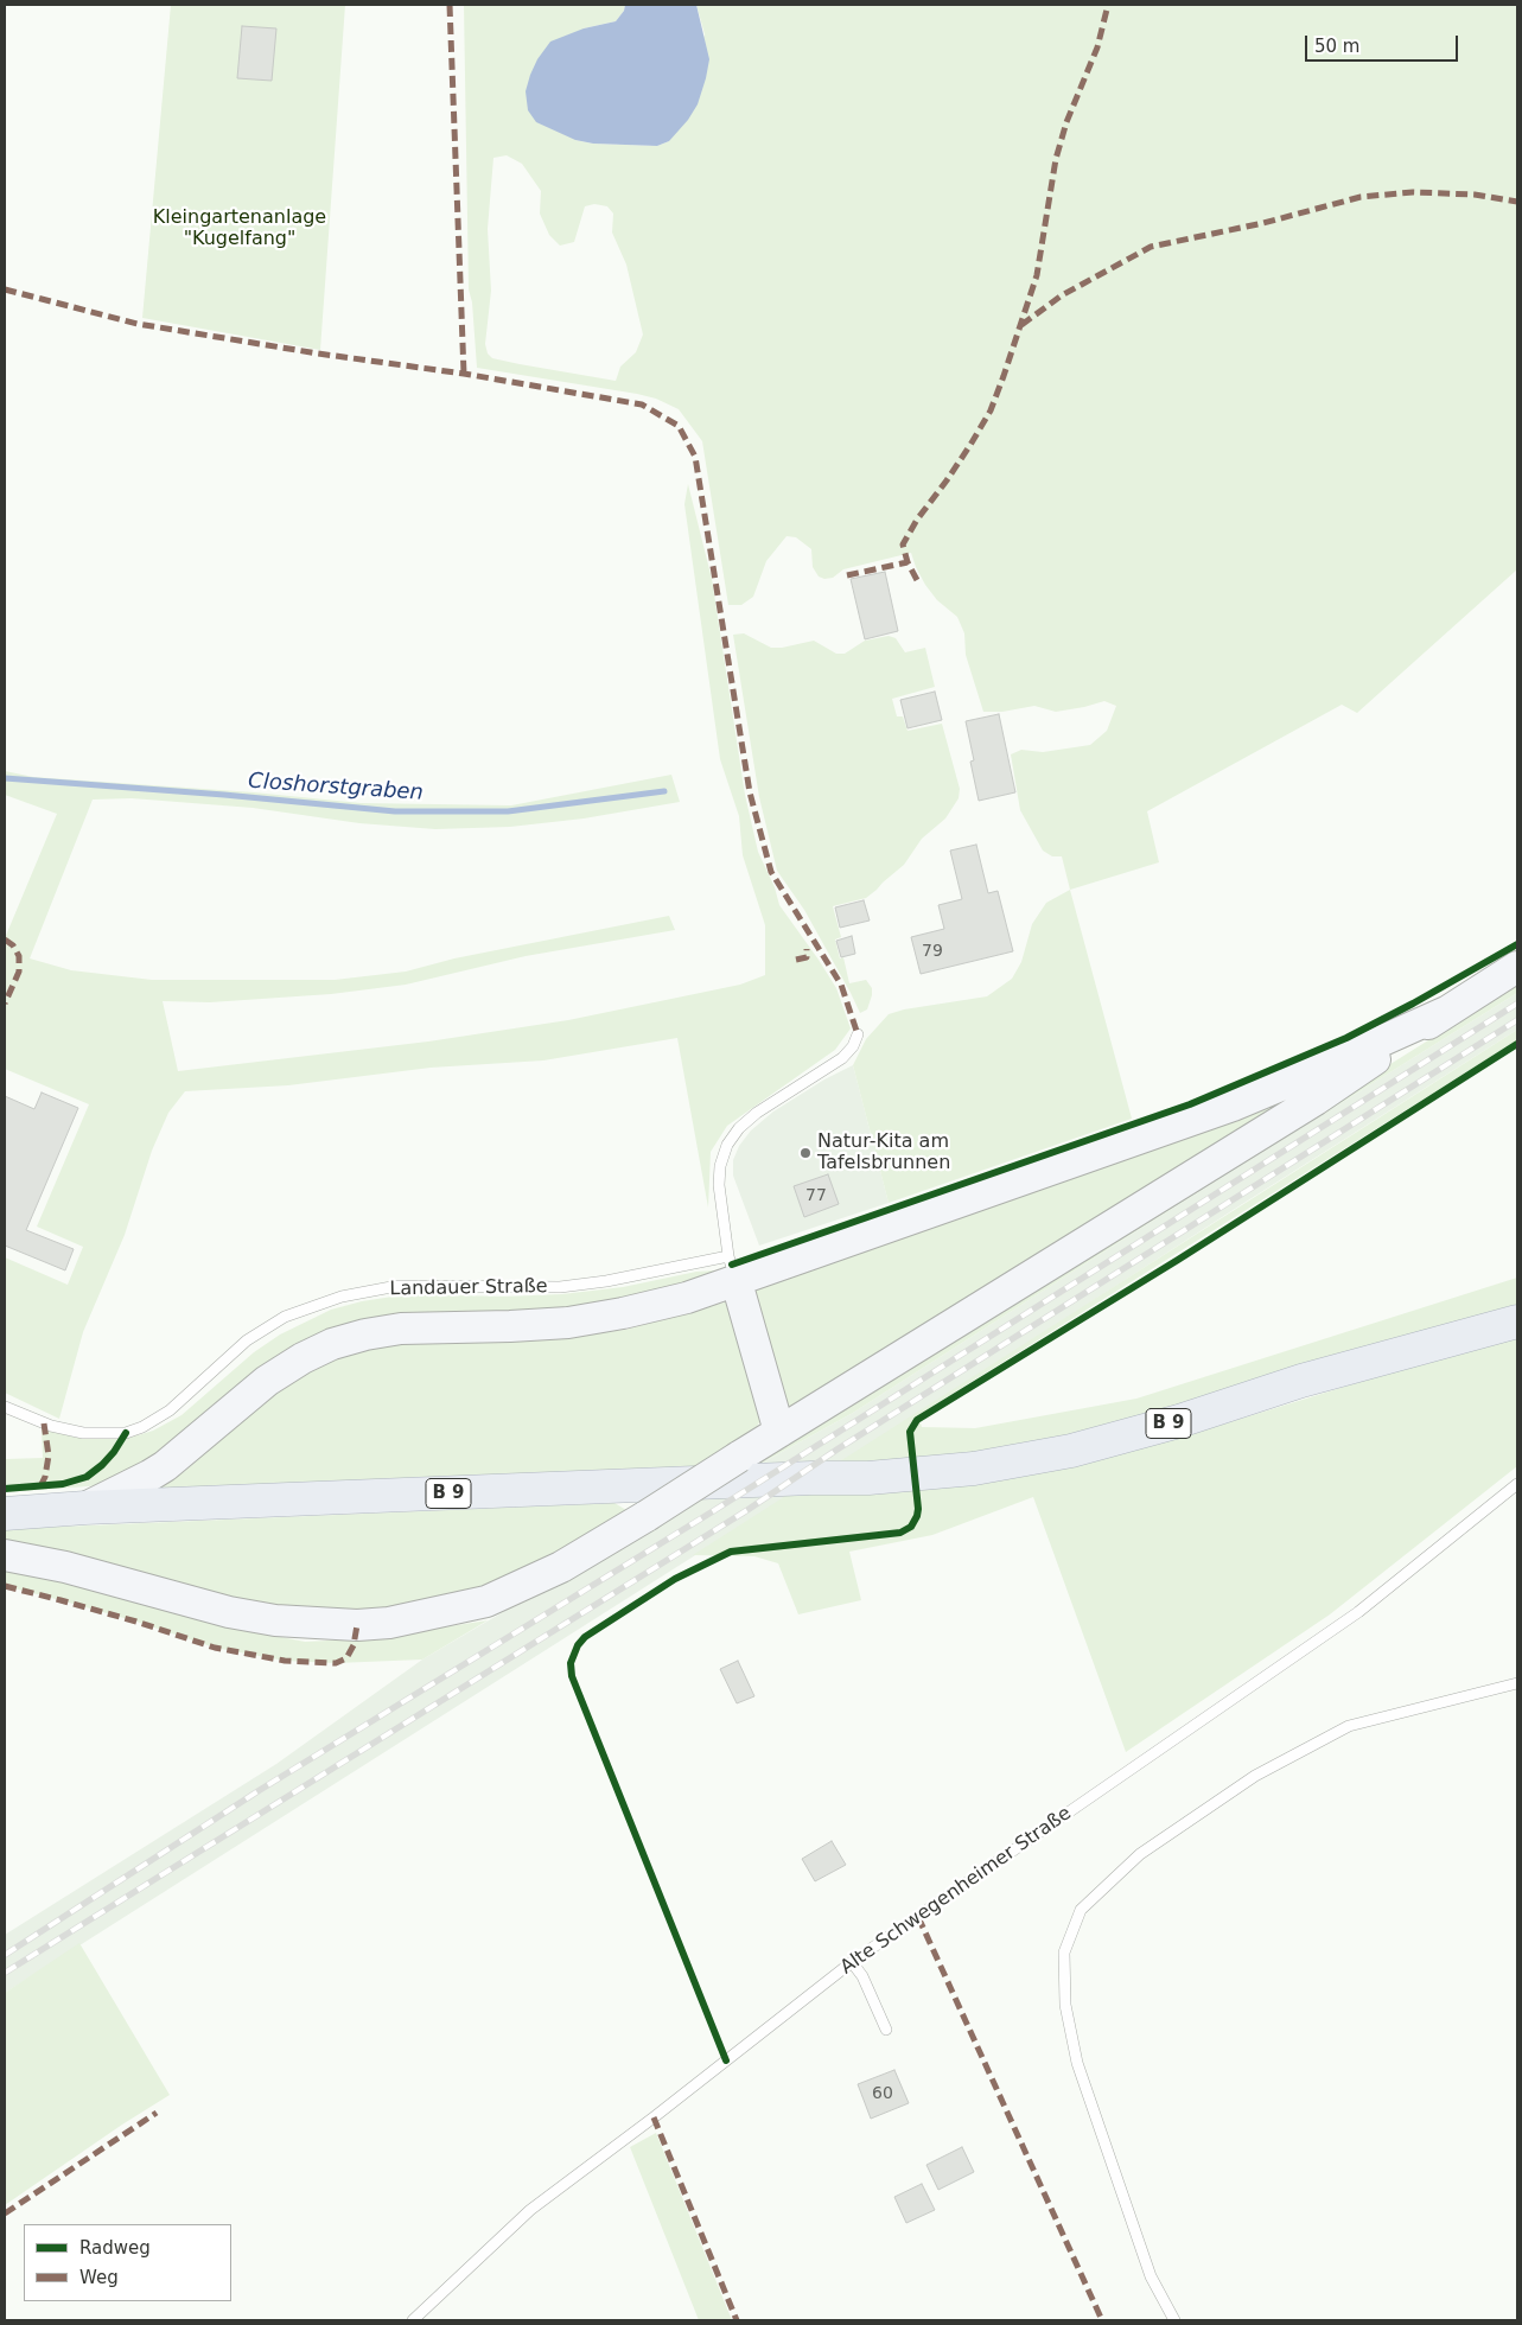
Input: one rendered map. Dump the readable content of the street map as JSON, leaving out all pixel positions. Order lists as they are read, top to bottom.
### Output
{
  "streets": {
    "main road": ["B 9"],
    "lane": ["Landauer Straße", "Alte Schwegenheimer Straße"]
  },
  "water": ["Closhorstgraben"],
  "parks": ["Kleingartenanlage \"Kugelfang\""],
  "places": ["Natur-Kita am Tafelsbrunnen"],
  "house_numbers": ["79", "77", "60"],
  "legend": ["Radweg", "Weg"],
  "scale_bar": "50 m"
}
